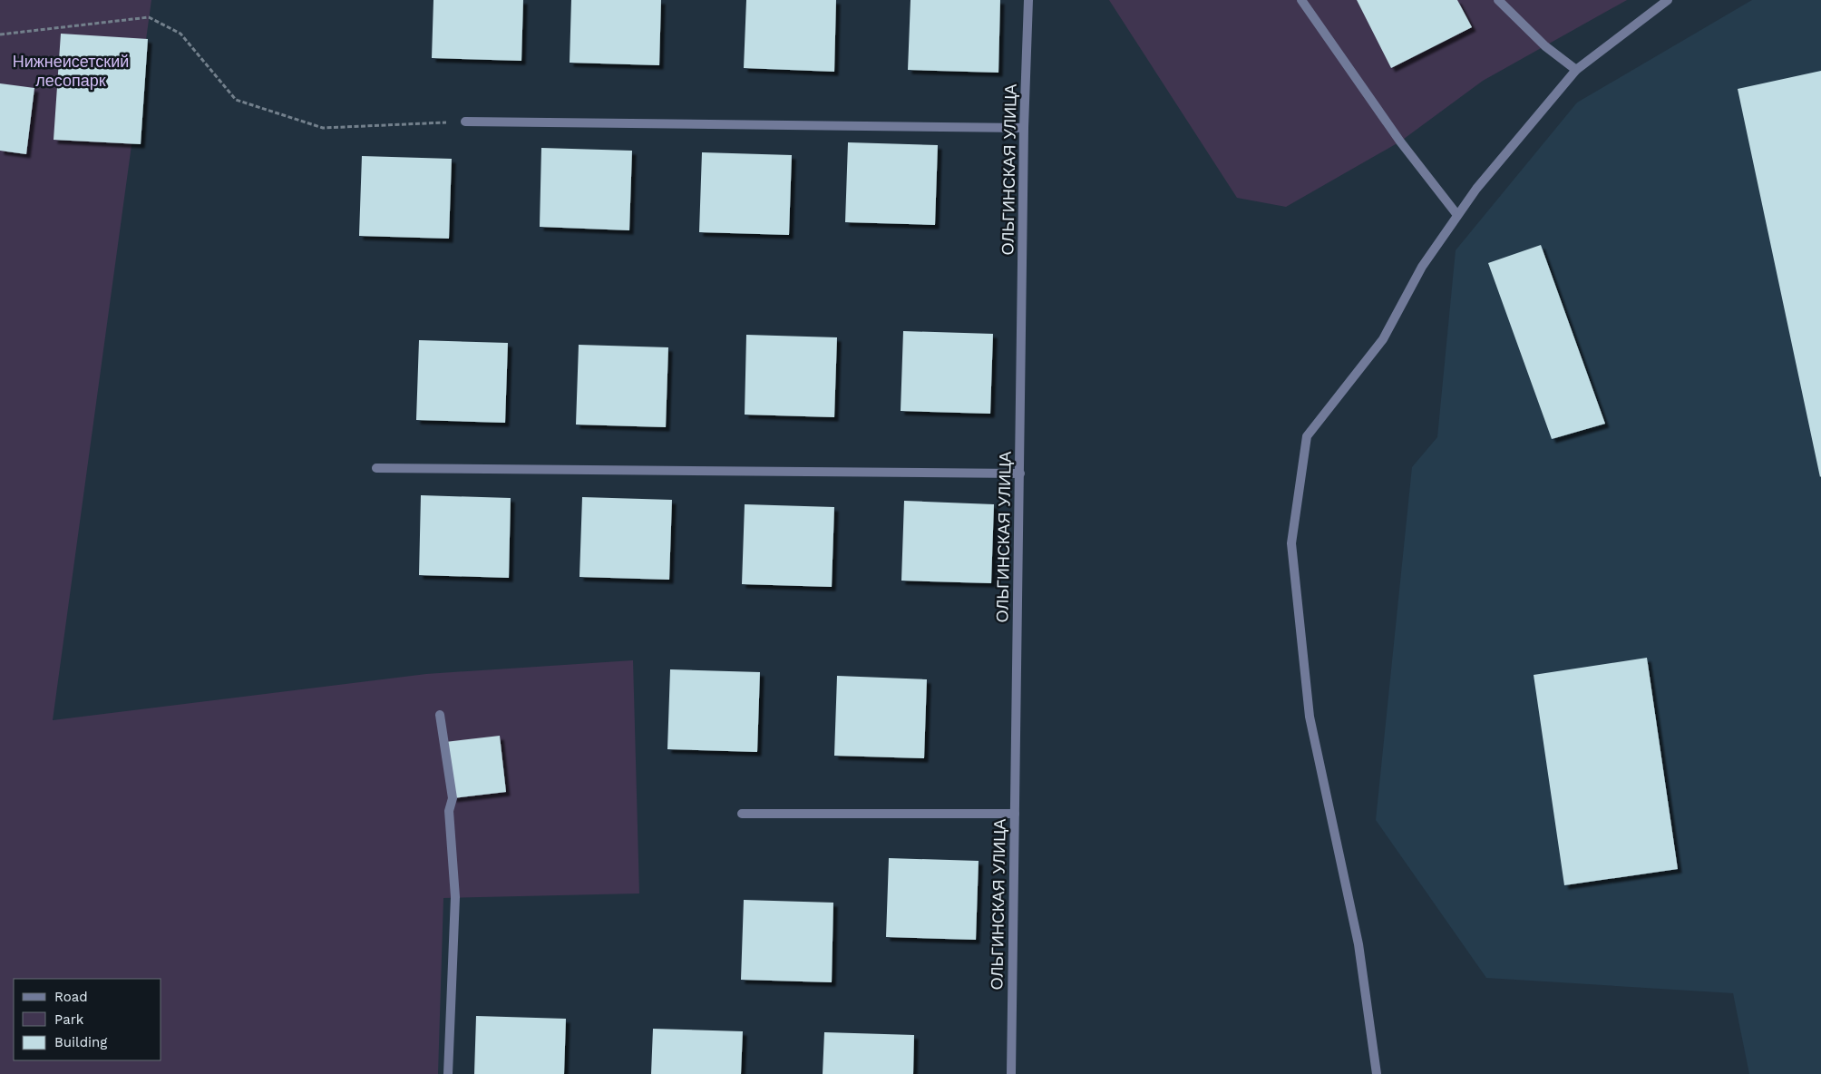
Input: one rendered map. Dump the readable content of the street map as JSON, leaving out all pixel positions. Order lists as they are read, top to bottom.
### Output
{
  "streets": {
    "street": ["ОЛЬГИНСКАЯ УЛИЦА"]
  },
  "parks": ["Нижнеисетский лесопарк"],
  "legend": ["Road", "Park", "Building"]
}
